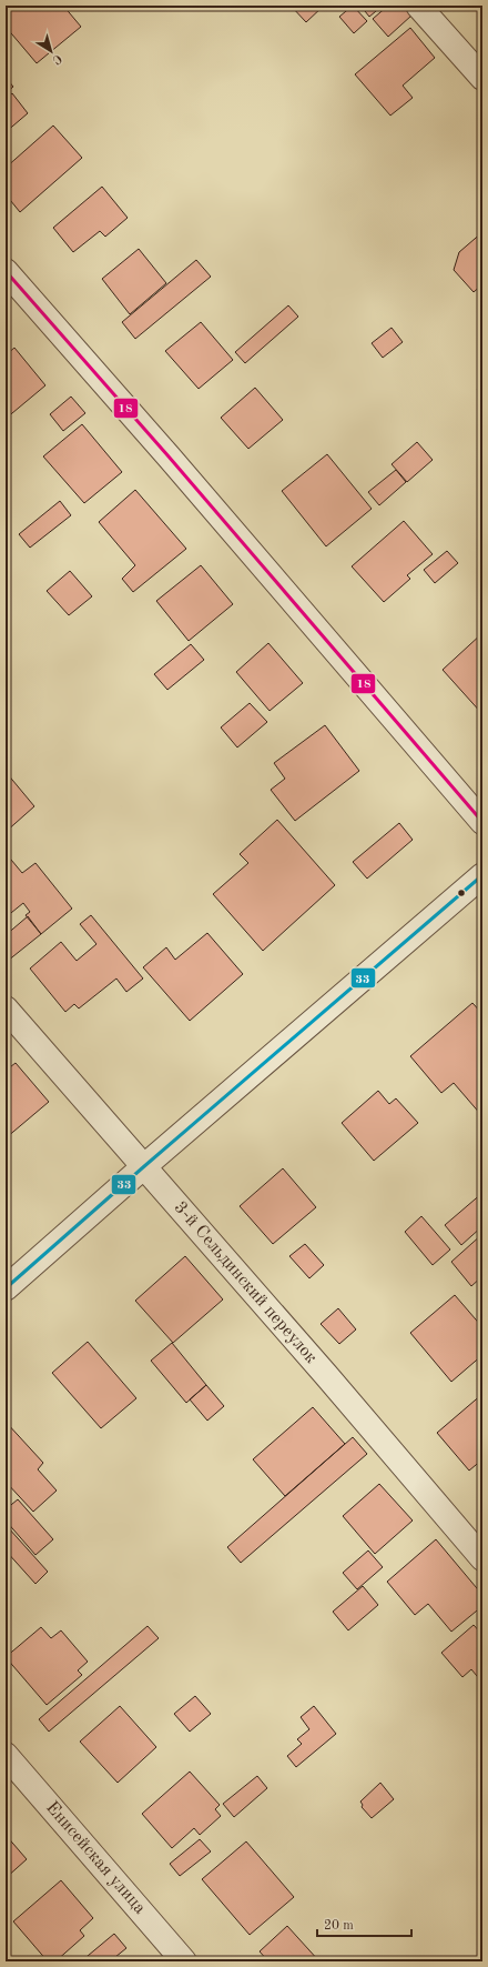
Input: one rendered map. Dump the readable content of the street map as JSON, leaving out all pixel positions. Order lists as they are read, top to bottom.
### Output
{
  "streets": {
    "street": ["3-й Сельдинский переулок", "Енисейская улица"]
  },
  "lines": ["transit line 18", "transit line 33"],
  "scale_bar": "20 m",
  "north": "bottom right"
}
